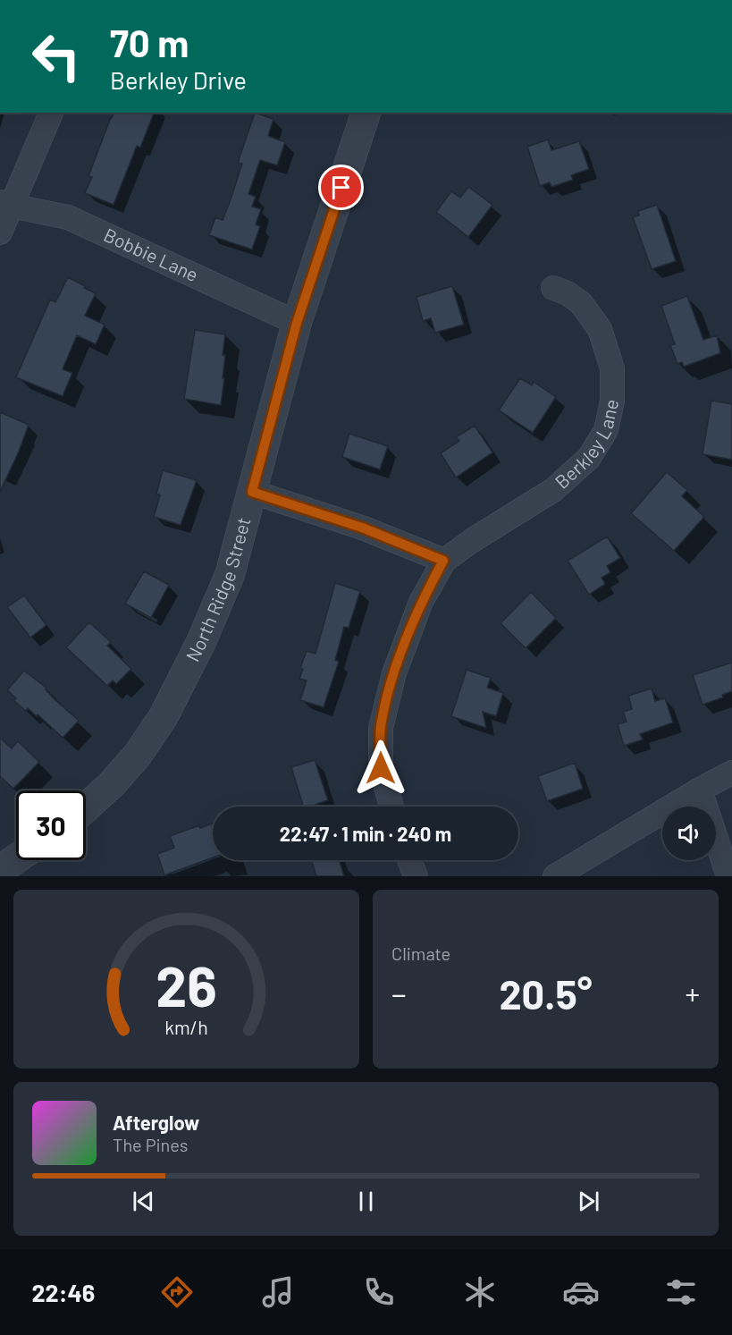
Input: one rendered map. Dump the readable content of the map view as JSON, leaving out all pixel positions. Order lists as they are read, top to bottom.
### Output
{
  "streets": {
    "street": ["Bobbie Lane", "Berkley Lane", "North Ridge Street"]
  },
  "crossings": [
    ["Bobbie Lane", "North Ridge Street"]
  ],
  "page": {
    "turn": ["70 m", "Berkley Drive"],
    "limit": "30",
    "trip": "22:47 · 1 min · 240 m",
    "tile": "Climate",
    "heat": ["−", "20.5°", "+"],
    "song": ["Afterglow", "The Pines"],
    "tabs": "22:46",
    "gauge": ["26", "km/h"]
  }
}
